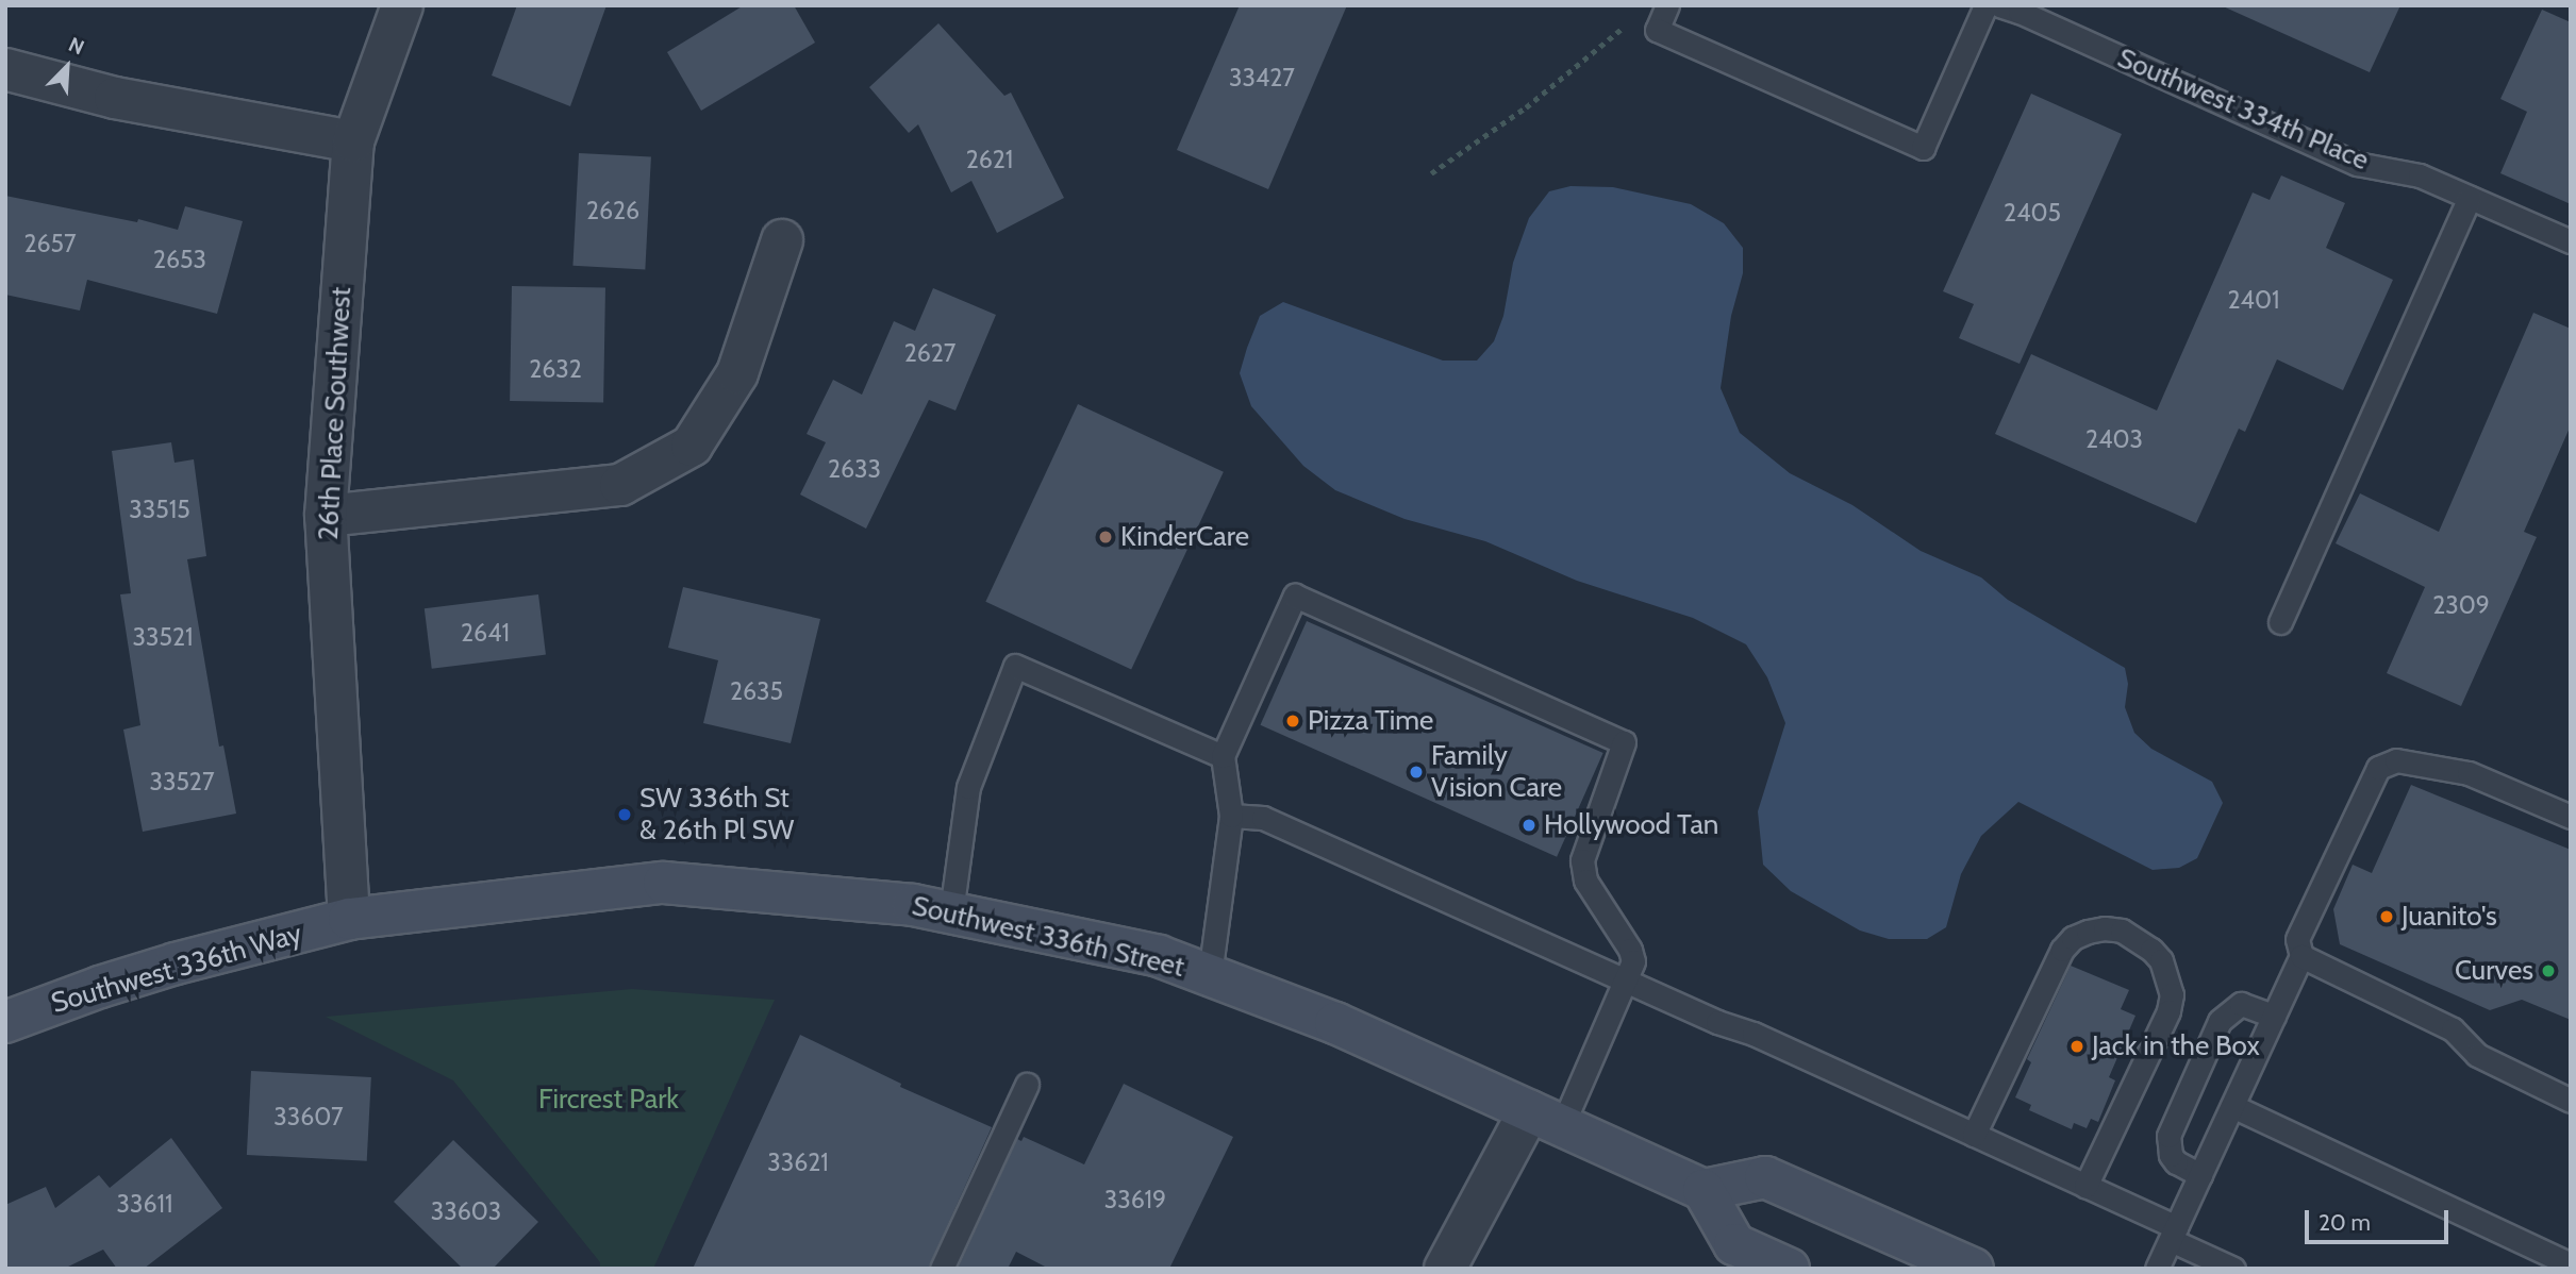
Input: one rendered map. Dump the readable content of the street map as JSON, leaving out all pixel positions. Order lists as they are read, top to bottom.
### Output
{
  "streets": {
    "main road": ["Southwest 336th Street", "Southwest 336th Way"],
    "street": ["26th Place Southwest"],
    "lane": ["Southwest 334th Place"]
  },
  "crossings": [
    ["26th Place Southwest", "Southwest 336th Street"],
    ["26th Place Southwest", "Southwest 336th Way"],
    ["Southwest 336th Street", "Southwest 336th Way"]
  ],
  "parks": ["Fircrest Park"],
  "places": [
    "KinderCare",
    "Pizza Time",
    "Family Vision Care",
    "SW 336th St & 26th Pl SW",
    "Hollywood Tan",
    "Juanito's",
    "Curves",
    "Jack in the Box"
  ],
  "house_numbers": [
    "33427",
    "2621",
    "2626",
    "2405",
    "2657",
    "2653",
    "2401",
    "2627",
    "2632",
    "2403",
    "2633",
    "33515",
    "2309",
    "2641",
    "33521",
    "2635",
    "33527",
    "33607",
    "33621",
    "33619",
    "33611",
    "33603"
  ],
  "scale_bar": "20 m",
  "north": "top right"
}
